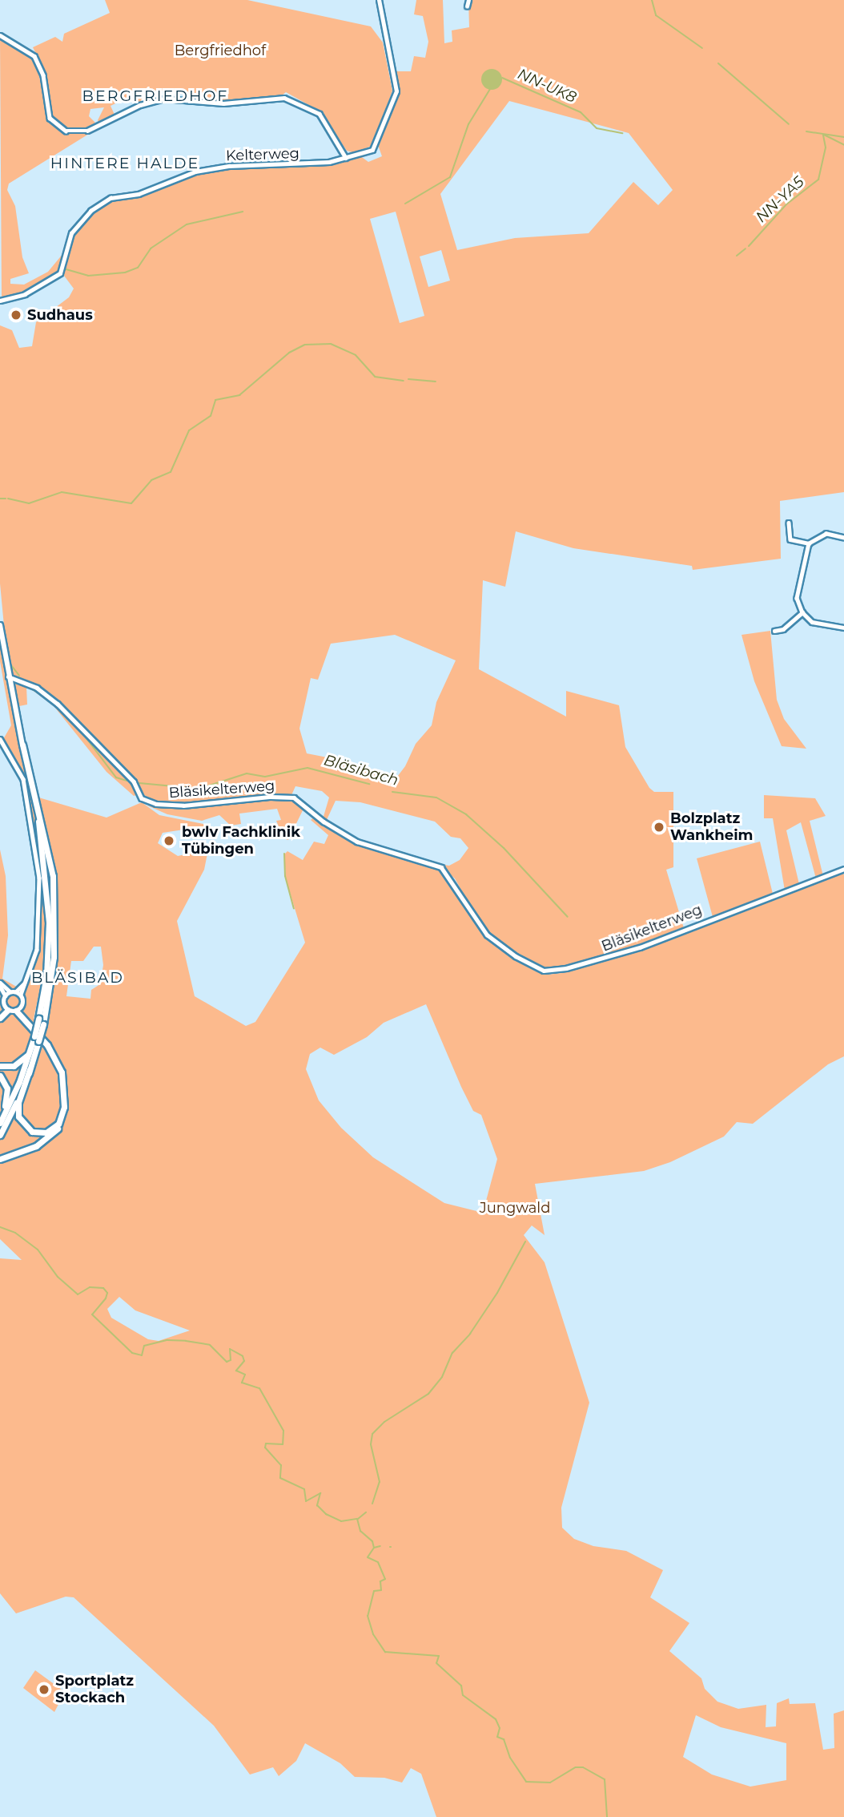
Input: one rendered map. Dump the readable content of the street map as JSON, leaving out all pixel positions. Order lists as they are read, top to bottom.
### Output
{
  "streets": {
    "street": ["Kelterweg", "Bläsikelterweg"]
  },
  "districts": ["BERGFRIEDHOF", "HINTERE HALDE", "BLÄSIBAD"],
  "water": ["NN-UK8", "NN-YA5", "Bläsibach"],
  "parks": ["Bergfriedhof", "Jungwald"],
  "places": [
    "Sudhaus",
    "Bolzplatz Wankheim",
    "bwlv Fachklinik Tübingen",
    "Sportplatz Stockach"
  ]
}
